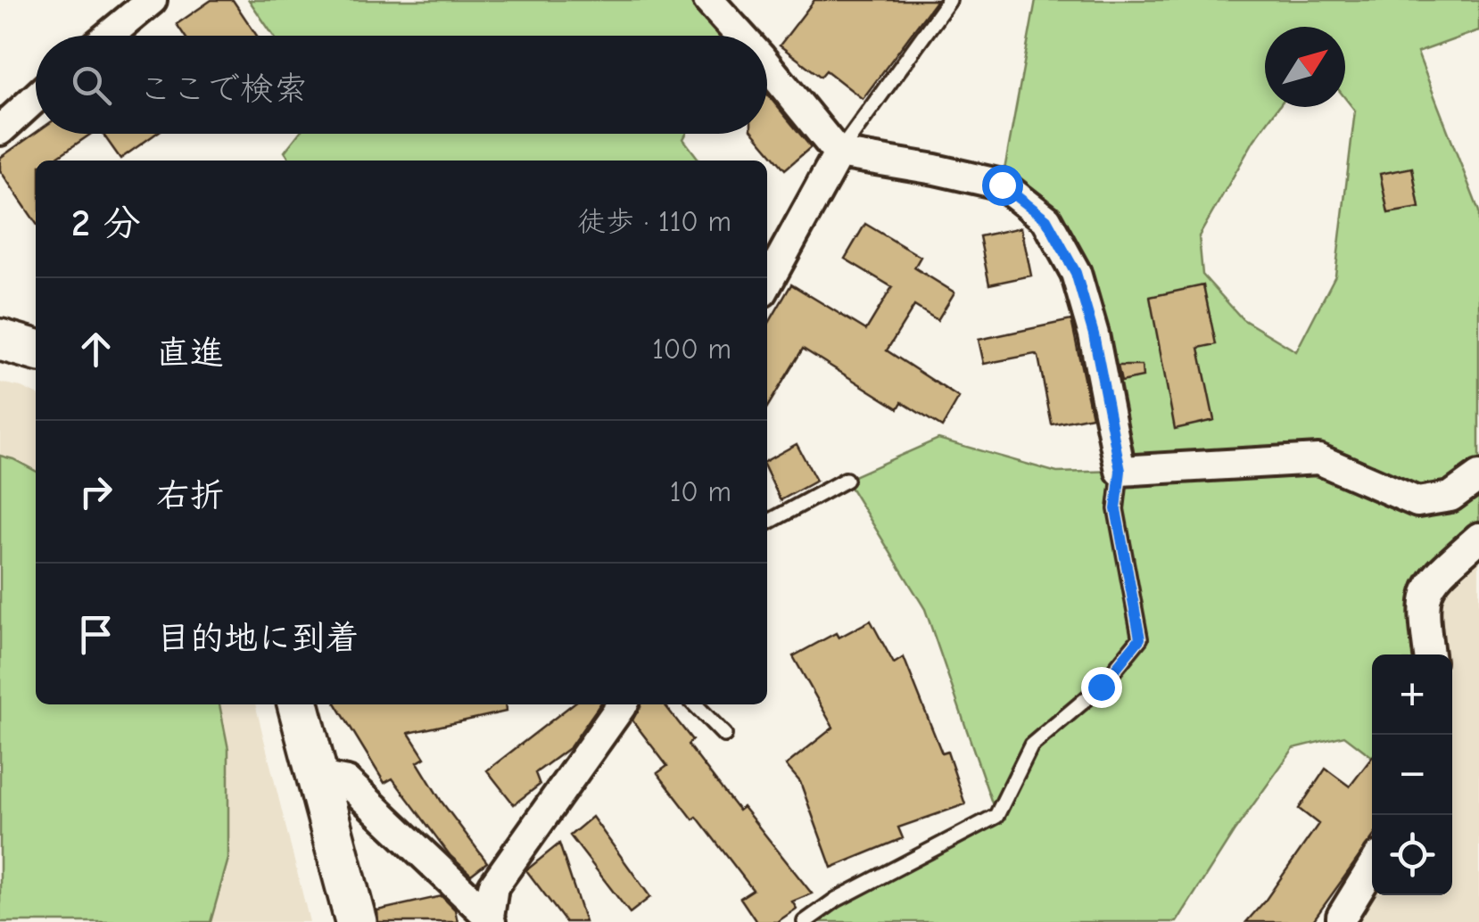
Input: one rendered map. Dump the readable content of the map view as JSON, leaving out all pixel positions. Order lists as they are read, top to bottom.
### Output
{
  "north": "top right",
  "page": {
    "search": "ここで検索",
    "heading": ["2 分", "徒歩 · 110 m"],
    "list": [
      ["直進", "100 m"],
      ["右折", "10 m"],
      "目的地に到着"
    ],
    "map_buttons": ["+", "−"]
  }
}
